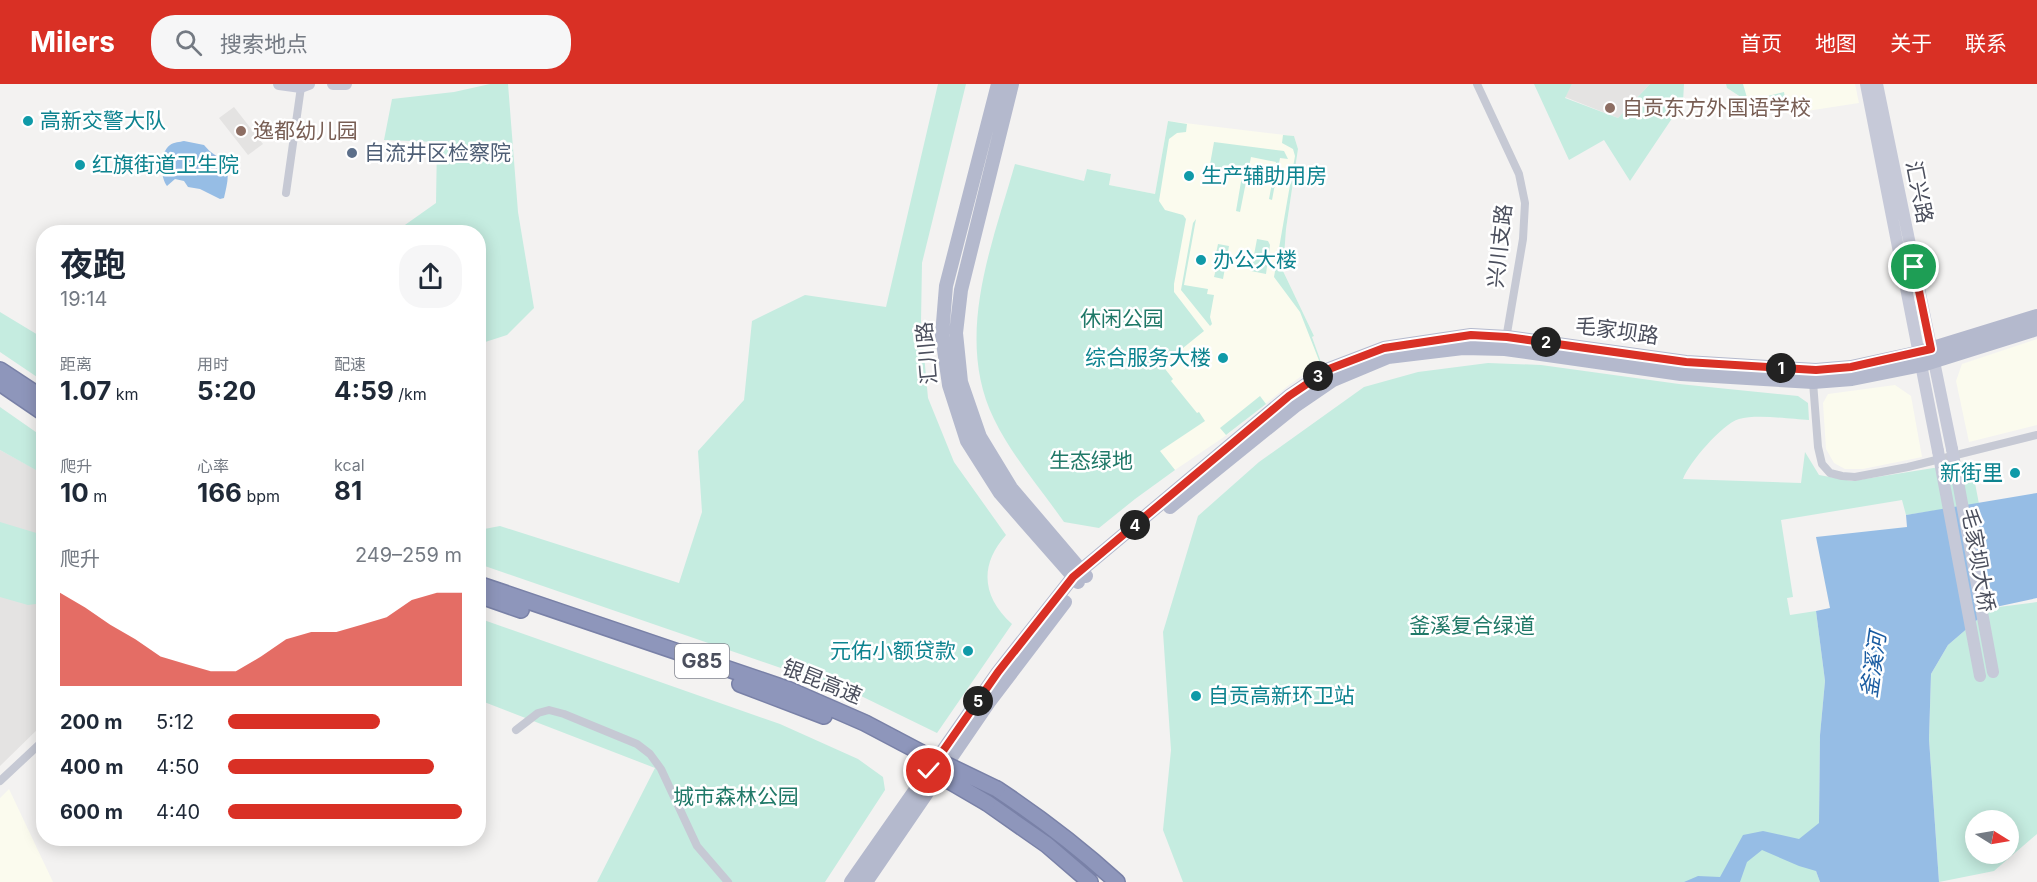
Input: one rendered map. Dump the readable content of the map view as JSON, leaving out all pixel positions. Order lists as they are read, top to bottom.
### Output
{
  "streets": {
    "highway": ["G85", "银昆高速"],
    "main road": [
      "汇兴路",
      "毛家坝路",
      "汇川路",
      "毛家坝大桥"
    ],
    "street": ["兴川支路"]
  },
  "crossings": [
    ["汇兴路", "毛家坝路"],
    ["汇兴路", "毛家坝大桥"],
    ["兴川支路", "毛家坝路"],
    ["毛家坝路", "汇川路"]
  ],
  "water": ["釜溪河"],
  "parks": [
    "休闲公园",
    "生态绿地",
    "釜溪复合绿道",
    "城市森林公园"
  ],
  "places": [
    "自贡东方外国语学校",
    "高新交警大队",
    "逸都幼儿园",
    "自流井区检察院",
    "红旗街道卫生院",
    "生产辅助用房",
    "办公大楼",
    "综合服务大楼",
    "新街里",
    "元佑小额贷款",
    "自贡高新环卫站"
  ],
  "north": "right",
  "page": {
    "header": "Milers",
    "search": "搜索地点",
    "nav": [
      "首页",
      "地图",
      "关于",
      "联系"
    ],
    "heading": ["夜跑", "19:14"],
    "pins": [
      "2",
      "1",
      "3",
      "4",
      "5"
    ],
    "stats": [
      ["距离", "1.07 km"],
      ["用时", "5:20"],
      ["配速", "4:59 /km"],
      ["爬升", "10 m"],
      ["心率", "166 bpm"],
      ["kcal", "81"]
    ],
    "chart": ["爬升", "249–259 m"],
    "list": [
      {
        "name": "200 m",
        "note": "5:12"
      },
      {
        "name": "400 m",
        "note": "4:50"
      },
      {
        "name": "600 m",
        "note": "4:40"
      }
    ]
  }
}
